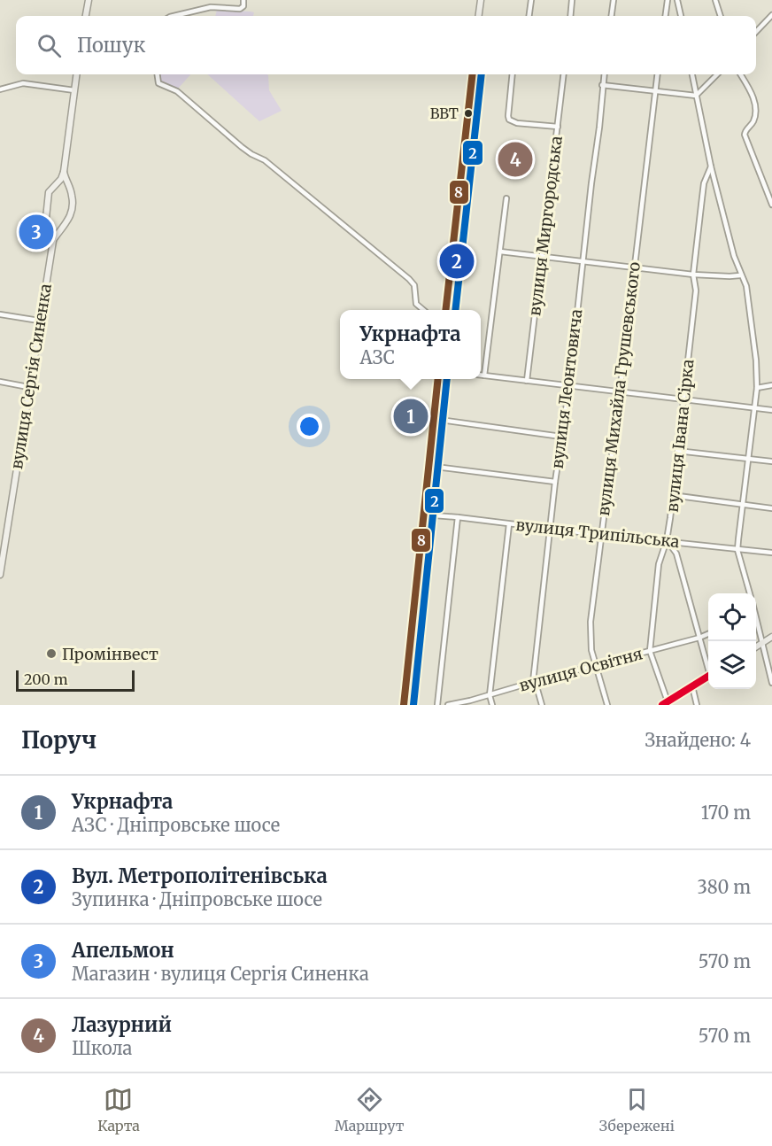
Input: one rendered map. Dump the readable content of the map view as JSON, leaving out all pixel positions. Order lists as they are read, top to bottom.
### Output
{
  "streets": {
    "street": [
      "вулиця Миргородська",
      "вулиця Сергія Синенка",
      "вулиця Леонтовича",
      "вулиця Михайла Грушевського",
      "вулиця Івана Сірка",
      "вулиця Трипільська",
      "вулиця Освітня"
    ]
  },
  "crossings": [
    ["вулиця Леонтовича", "вулиця Трипільська"],
    ["вулиця Леонтовича", "вулиця Освітня"],
    ["вулиця Михайла Грушевського", "вулиця Трипільська"],
    ["вулиця Михайла Грушевського", "вулиця Освітня"],
    ["вулиця Івана Сірка", "вулиця Трипільська"],
    ["вулиця Івана Сірка", "вулиця Освітня"]
  ],
  "places": ["ВВТ", "Промінвест"],
  "lines": ["transit line 8", "transit line 2"],
  "scale_bar": "200 m",
  "page": {
    "search": "Пошук",
    "pins": [
      "4",
      "3",
      "2",
      "1"
    ],
    "popup": ["Укрнафта", "АЗС"],
    "scale": "200 m",
    "heading": ["Поруч", "Знайдено: 4"],
    "list": [
      {
        "mark": "1",
        "name": "Укрнафта",
        "note": "АЗС · Дніпровське шосе",
        "value": "170 m"
      },
      {
        "mark": "2",
        "name": "Вул. Метрополітенівська",
        "note": "Зупинка · Дніпровське шосе",
        "value": "380 m"
      },
      {
        "mark": "3",
        "name": "Апельмон",
        "note": "Магазин · вулиця Сергія Синенка",
        "value": "570 m"
      },
      {
        "mark": "4",
        "name": "Лазурний",
        "note": "Школа",
        "value": "570 m"
      }
    ],
    "nav": ["Карта", "Маршрут", "Збережені"]
  }
}
